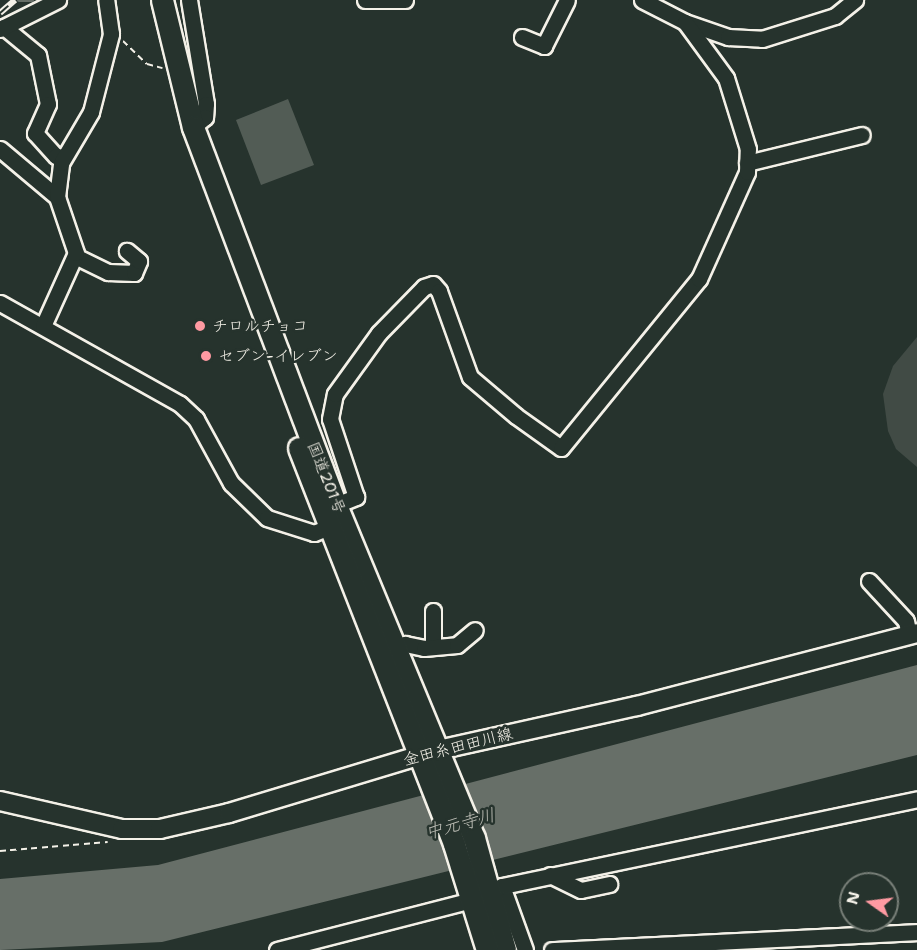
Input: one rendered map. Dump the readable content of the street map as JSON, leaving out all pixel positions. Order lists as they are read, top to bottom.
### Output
{
  "streets": {
    "highway": ["国道201号"],
    "main road": ["金田糸田田川線"]
  },
  "crossings": [
    ["国道201号", "金田糸田田川線"]
  ],
  "water": ["中元寺川"],
  "places": ["チロルチョコ", "セブン-イレブン"],
  "north": "left"
}
